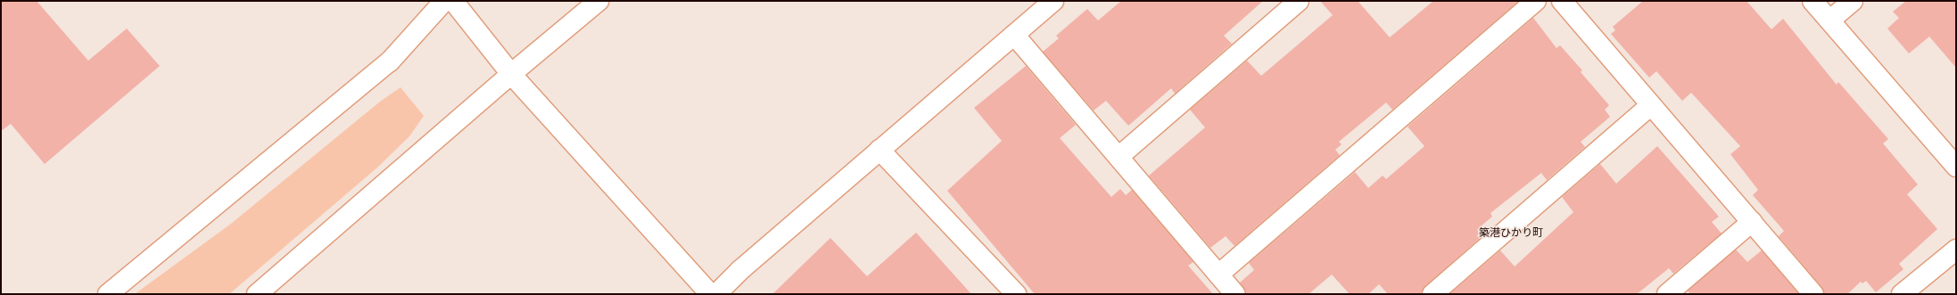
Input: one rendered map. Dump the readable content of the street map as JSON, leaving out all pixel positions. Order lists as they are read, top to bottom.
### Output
{
  "districts": ["築港ひかり町"]
}
